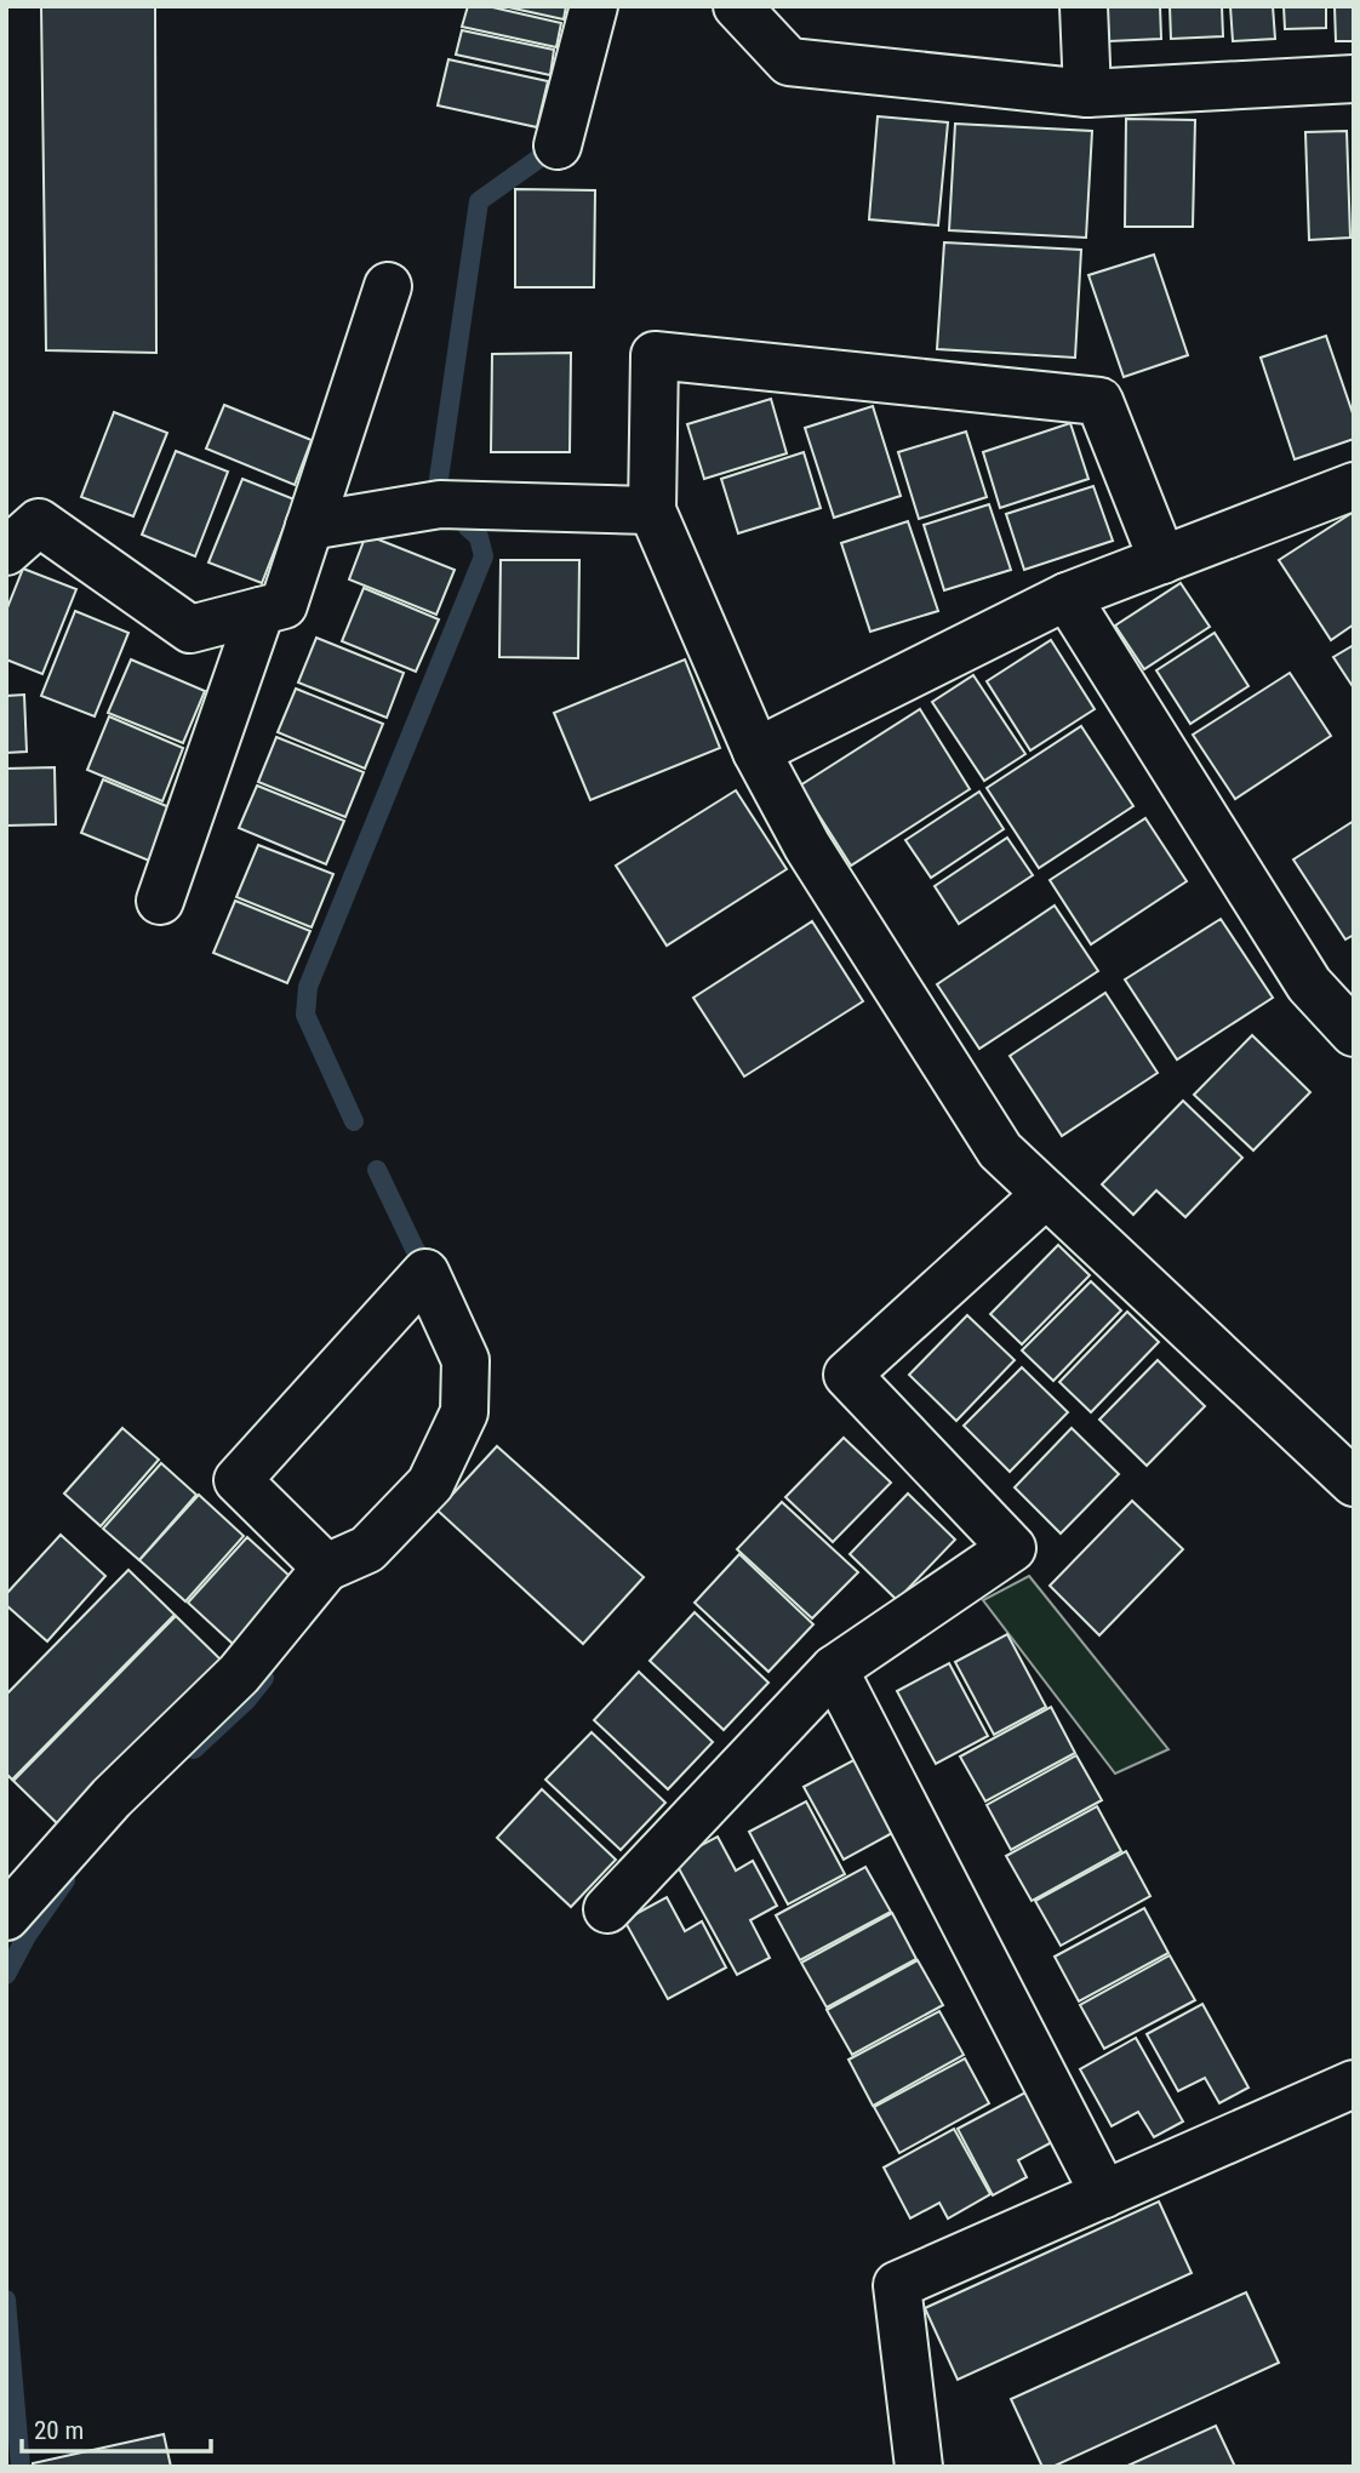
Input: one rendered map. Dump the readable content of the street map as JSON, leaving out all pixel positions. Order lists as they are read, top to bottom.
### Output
{
  "scale_bar": "20 m"
}
